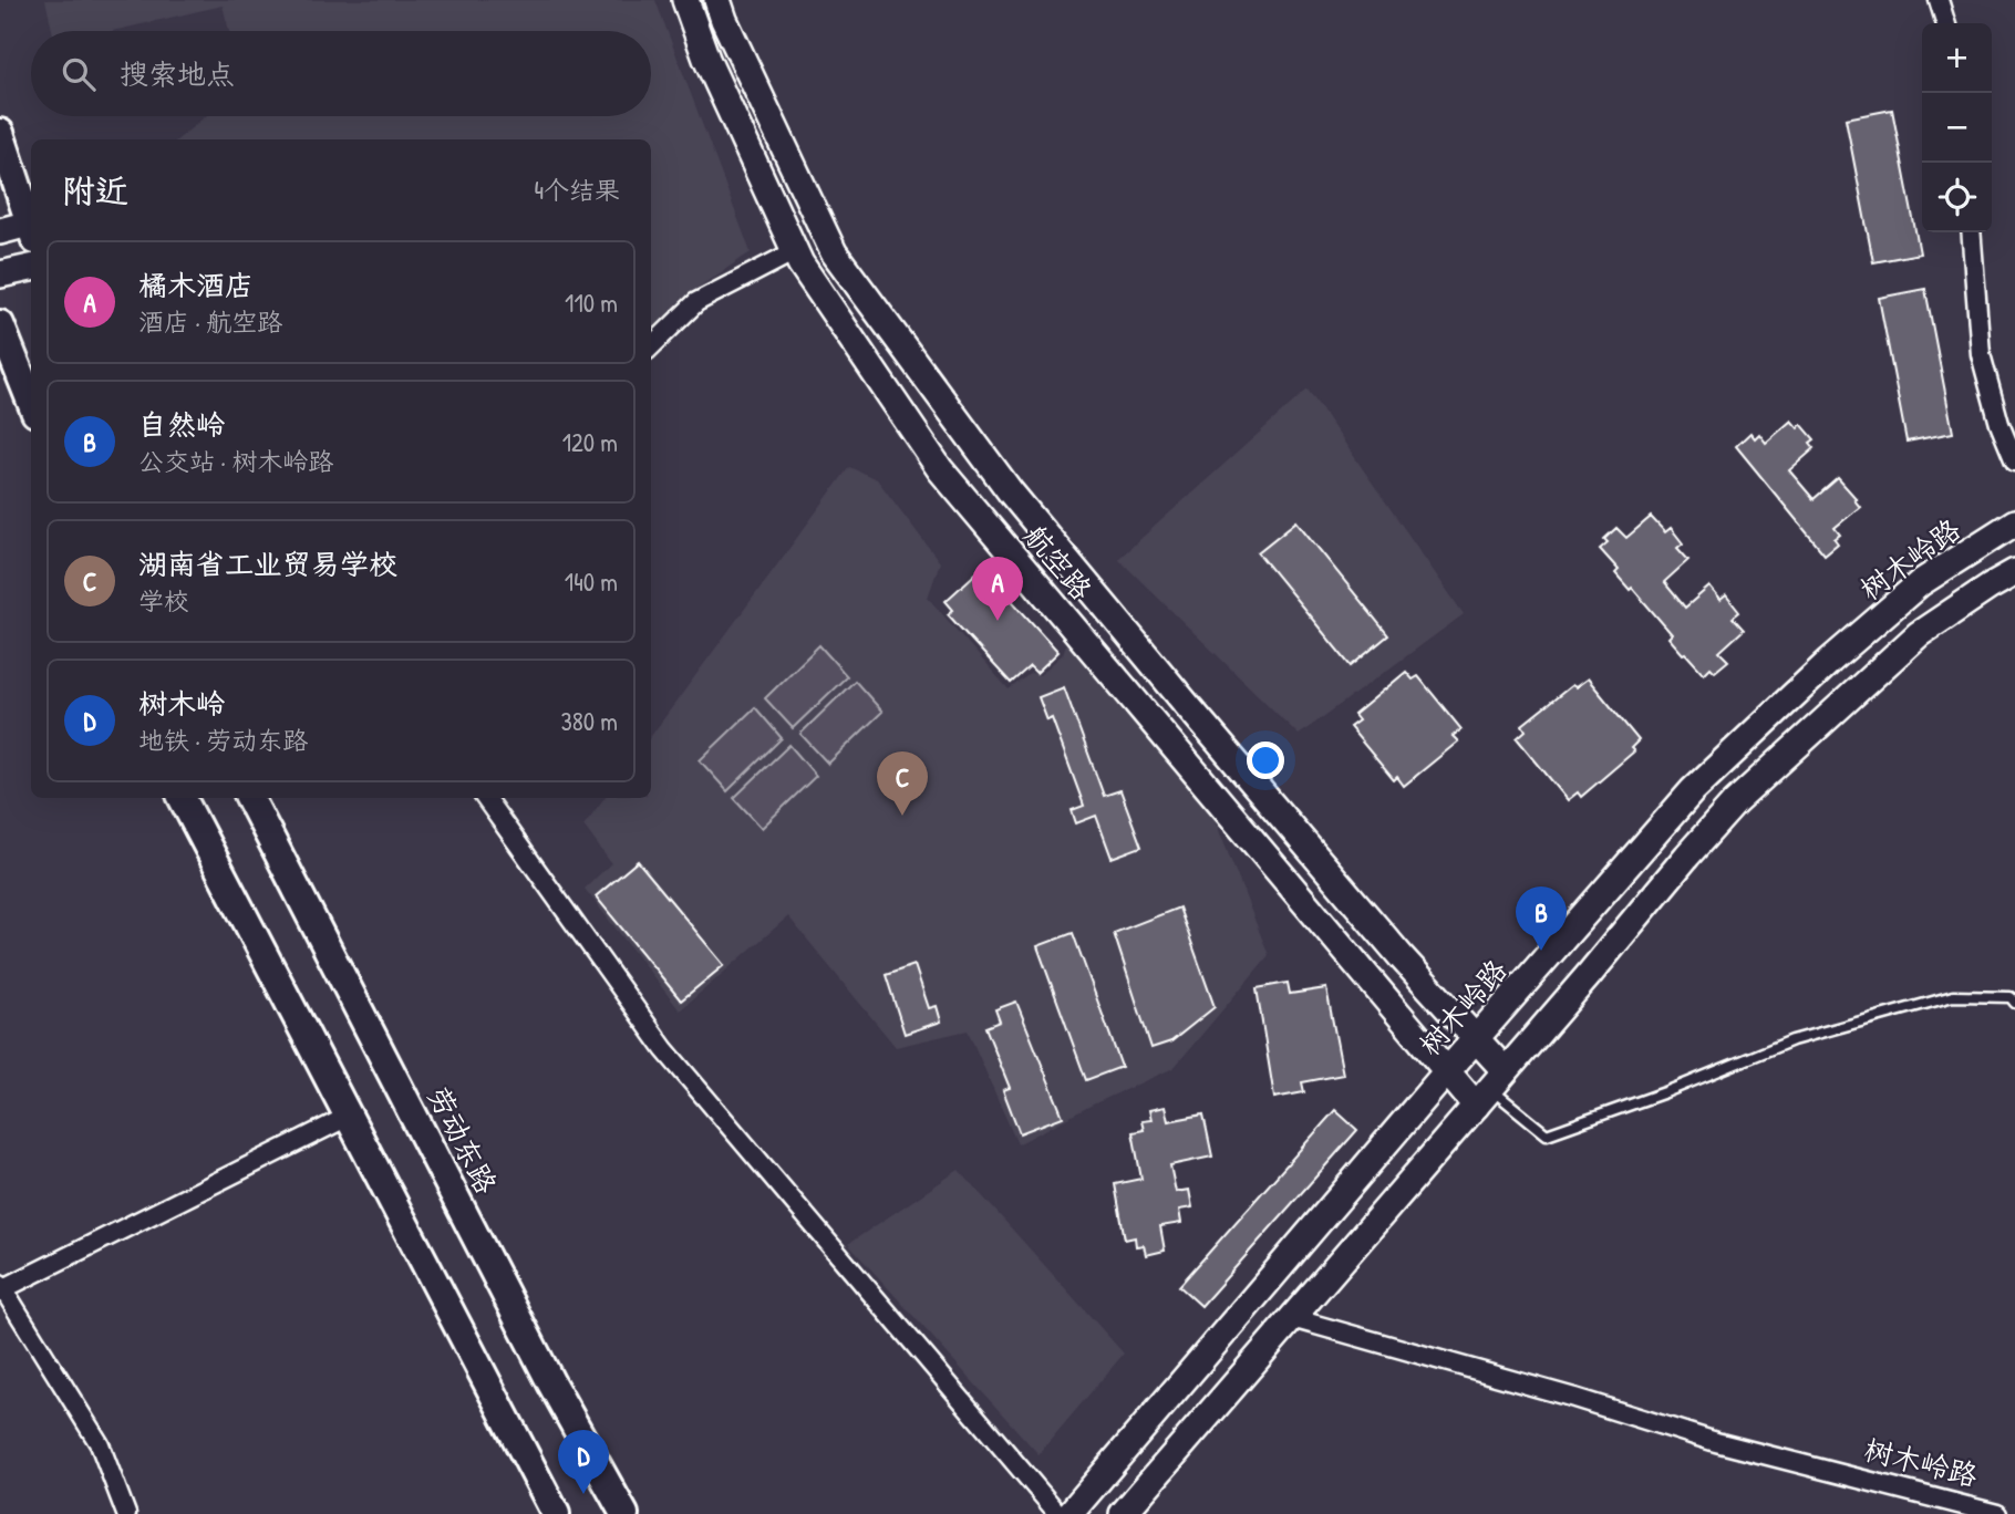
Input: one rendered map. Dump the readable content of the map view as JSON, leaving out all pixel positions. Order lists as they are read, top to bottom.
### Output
{
  "streets": {
    "main road": ["劳动东路"],
    "street": ["树木岭路", "航空路"]
  },
  "crossings": [
    ["树木岭路", "航空路"]
  ],
  "page": {
    "map_buttons": ["+", "−"],
    "search": "搜索地点",
    "heading": ["附近", "4个结果"],
    "list": [
      {
        "mark": "A",
        "name": "橘木酒店",
        "note": "酒店 · 航空路",
        "value": "110 m"
      },
      {
        "mark": "B",
        "name": "自然岭",
        "note": "公交站 · 树木岭路",
        "value": "120 m"
      },
      {
        "mark": "C",
        "name": "湖南省工业贸易学校",
        "note": "学校",
        "value": "140 m"
      },
      {
        "mark": "D",
        "name": "树木岭",
        "note": "地铁 · 劳动东路",
        "value": "380 m"
      }
    ],
    "pins": [
      "A",
      "C",
      "B",
      "D"
    ]
  }
}
